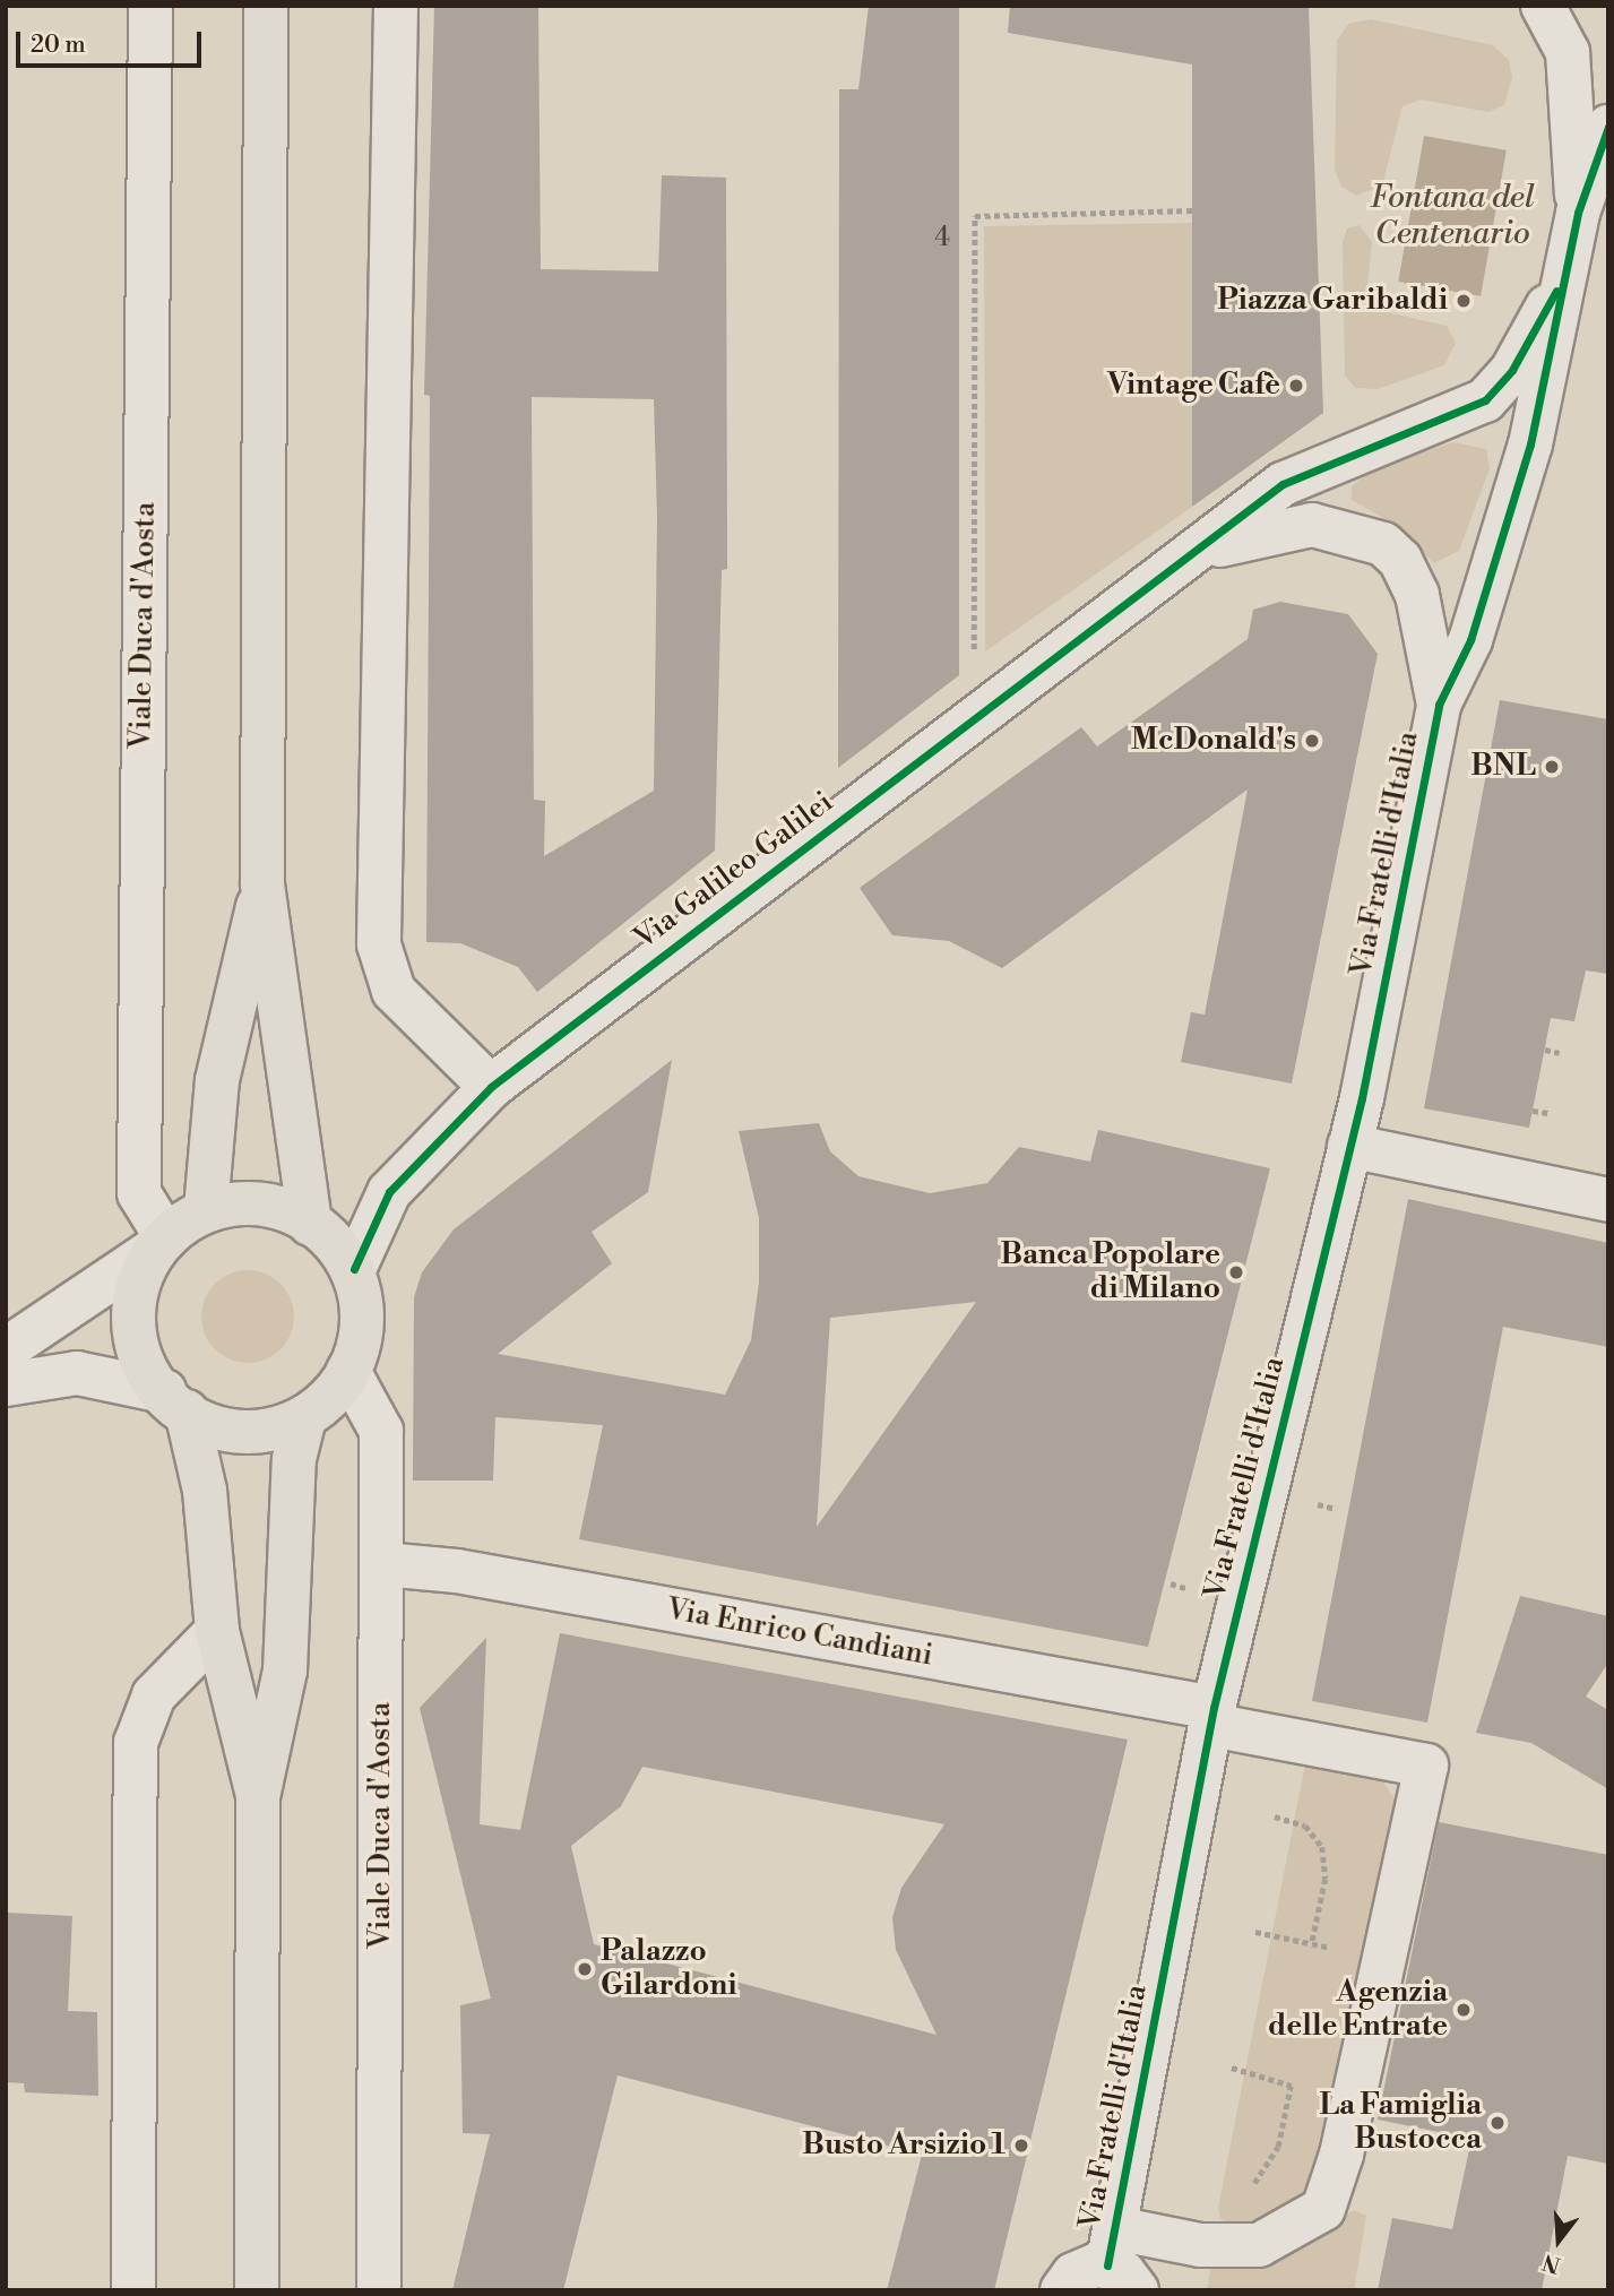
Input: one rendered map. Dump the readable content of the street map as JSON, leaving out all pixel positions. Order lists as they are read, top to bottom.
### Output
{
  "streets": {
    "street": [
      "Viale Duca d'Aosta",
      "Via Fratelli d'Italia",
      "Via Galileo Galilei",
      "Via Enrico Candiani"
    ]
  },
  "crossings": [
    ["Viale Duca d'Aosta", "Via Galileo Galilei"],
    ["Viale Duca d'Aosta", "Via Enrico Candiani"],
    ["Via Fratelli d'Italia", "Via Enrico Candiani"]
  ],
  "water": ["Fontana del Centenario"],
  "places": [
    "Piazza Garibaldi",
    "Vintage Cafè",
    "McDonald's",
    "BNL",
    "Banca Popolare di Milano",
    "Palazzo Gilardoni",
    "Agenzia delle Entrate",
    "La Famiglia Bustocca",
    "Busto Arsizio 1"
  ],
  "house_numbers": ["4"],
  "scale_bar": "20 m",
  "north": "bottom"
}
